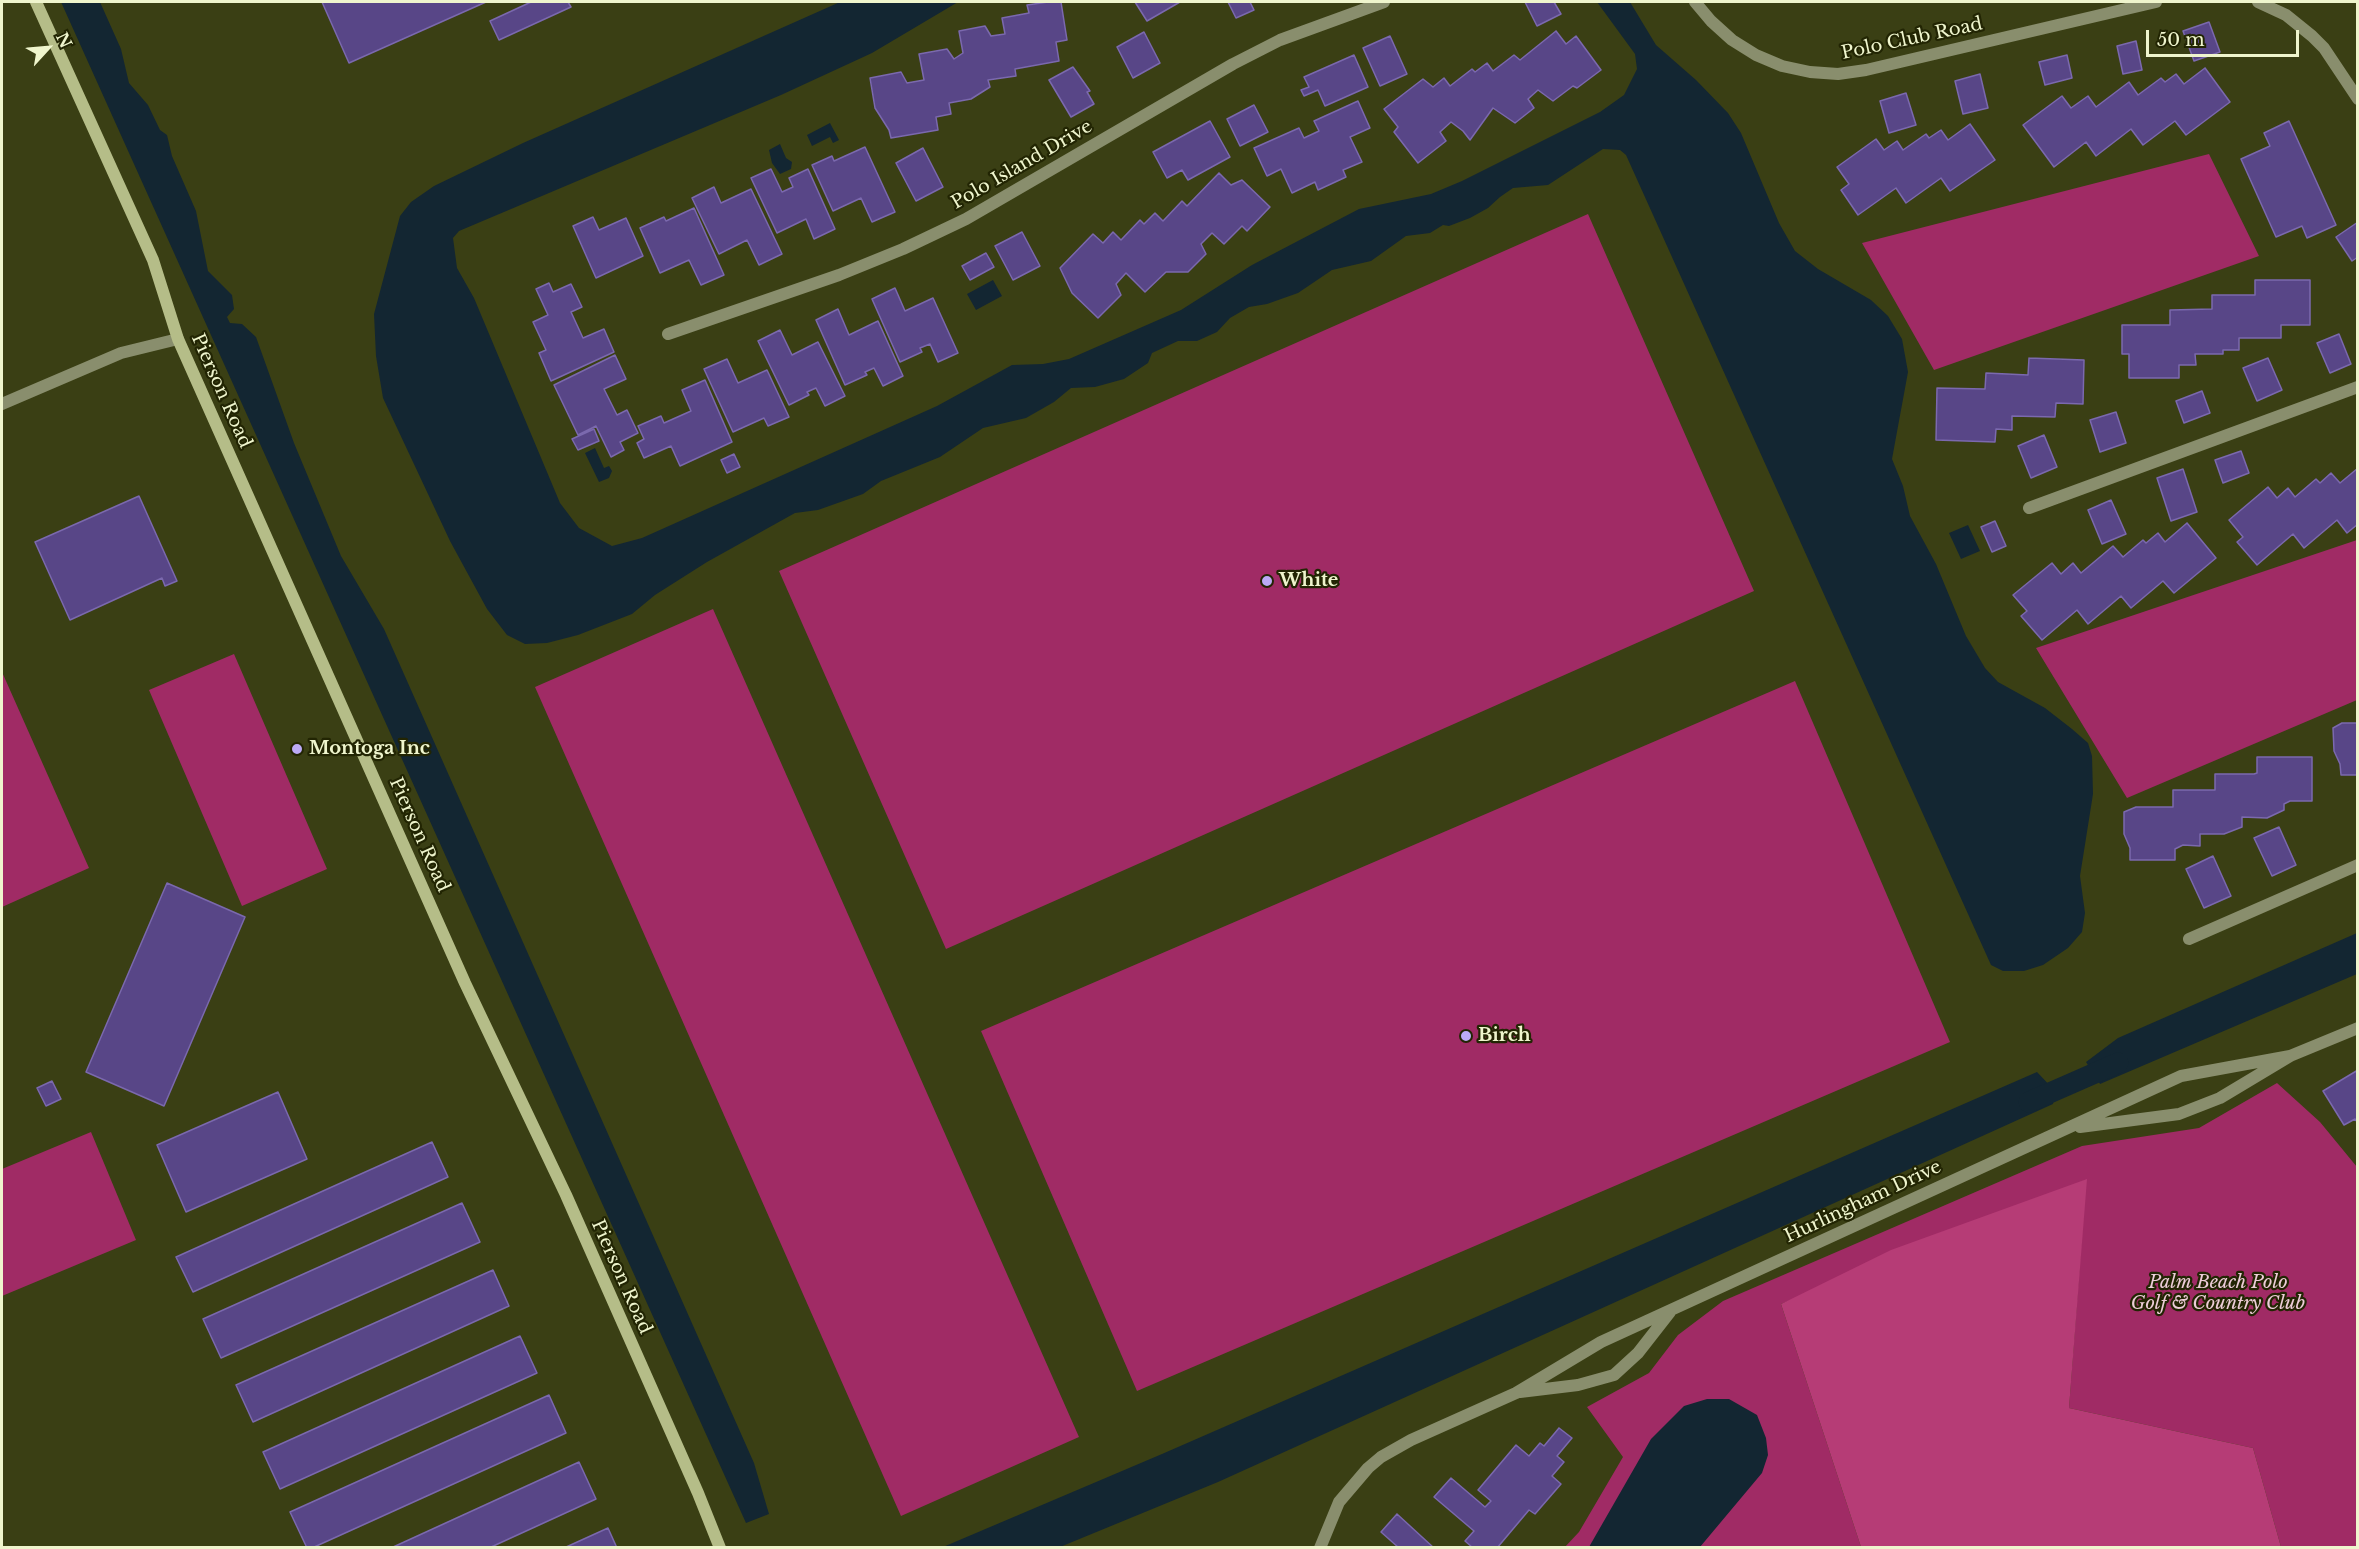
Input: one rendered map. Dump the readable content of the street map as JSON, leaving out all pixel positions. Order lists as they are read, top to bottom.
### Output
{
  "streets": {
    "street": [
      "Polo Club Road",
      "Polo Island Drive",
      "Pierson Road",
      "Hurlingham Drive"
    ]
  },
  "parks": ["Palm Beach Polo Golf & Country Club"],
  "places": ["White", "Montoga Inc", "Birch"],
  "scale_bar": "50 m",
  "north": "top right"
}
